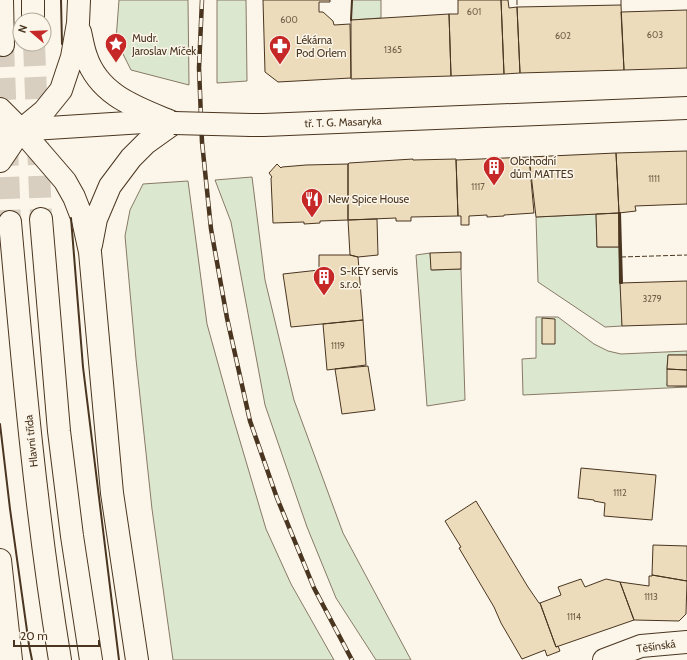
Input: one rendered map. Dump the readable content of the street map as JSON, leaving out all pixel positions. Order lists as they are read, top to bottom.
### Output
{
  "streets": {
    "main road": ["tř. T. G. Masaryka", "Hlavní třída", "Těšínská"]
  },
  "places": {
    "place": ["Mudr. Jaroslav Míček"],
    "pharmacy": ["Lékárna Pod Orlem"],
    "building": ["Obchodní dům MATTES", "S-KEY servis s.r.o."],
    "restaurant": ["New Spice House"]
  },
  "house_numbers": [
    "601",
    "600",
    "603",
    "602",
    "1365",
    "1111",
    "1117",
    "3279",
    "1119",
    "1112",
    "1113",
    "1114"
  ],
  "scale_bar": "20 m",
  "north": "left"
}
